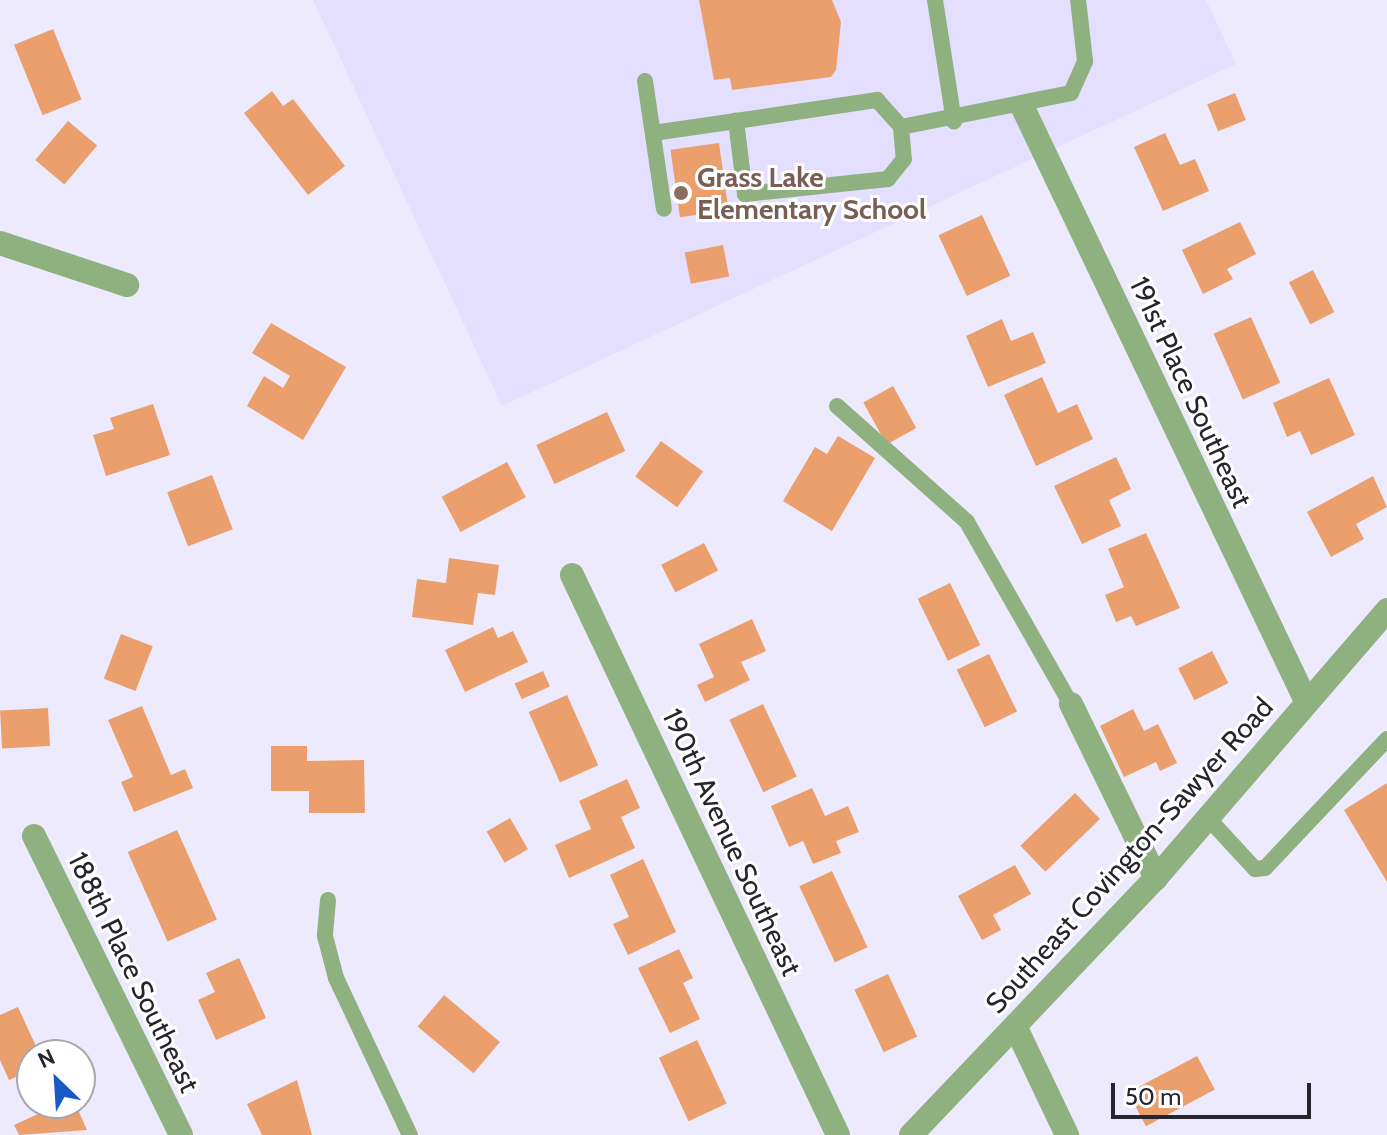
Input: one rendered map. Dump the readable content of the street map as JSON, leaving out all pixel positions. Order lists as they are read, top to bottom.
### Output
{
  "streets": {
    "street": [
      "191st Place Southeast",
      "190th Avenue Southeast",
      "Southeast Covington-Sawyer Road",
      "188th Place Southeast"
    ]
  },
  "crossings": [
    ["191st Place Southeast", "Southeast Covington-Sawyer Road"]
  ],
  "places": ["Grass Lake Elementary School"],
  "scale_bar": "50 m",
  "north": "top left"
}
